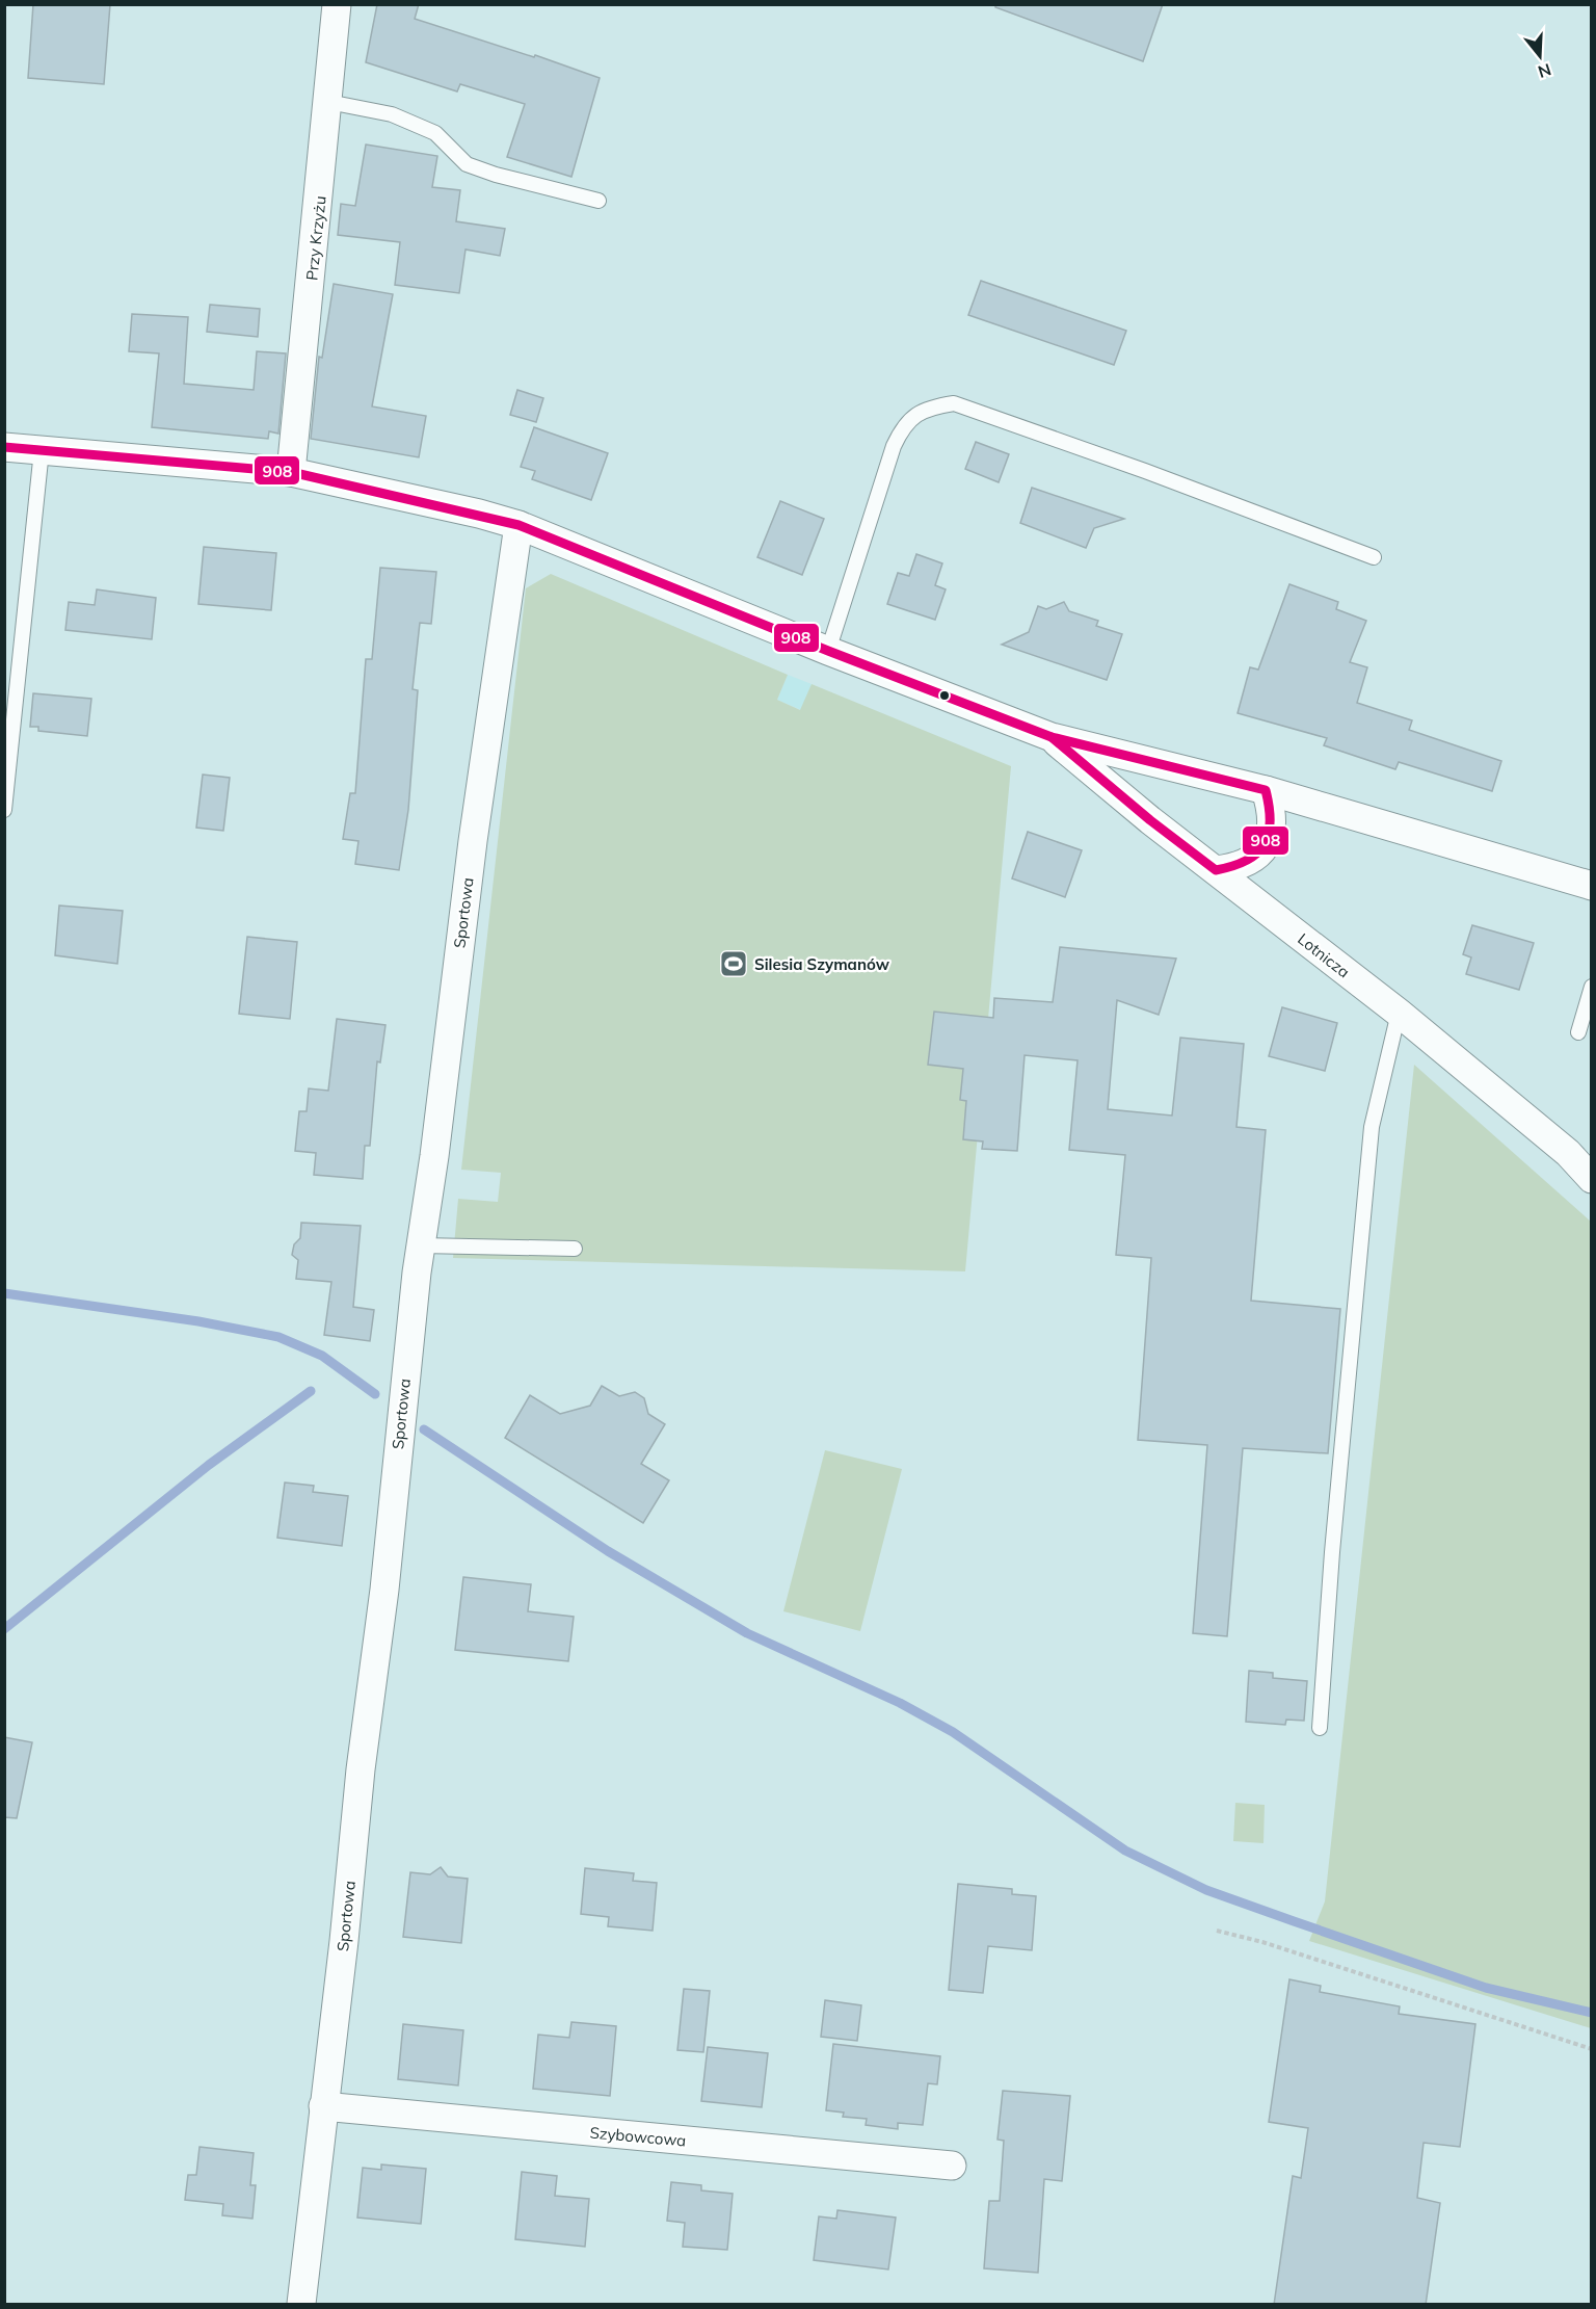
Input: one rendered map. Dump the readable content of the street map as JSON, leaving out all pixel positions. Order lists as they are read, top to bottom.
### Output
{
  "streets": {
    "street": [
      "Przy Krzyżu",
      "Sportowa",
      "Lotnicza",
      "Szybowcowa"
    ]
  },
  "crossings": [
    ["Przy Krzyżu", "Lotnicza"],
    ["Sportowa", "Lotnicza"],
    ["Sportowa", "Szybowcowa"]
  ],
  "places": {
    "sports": ["Silesia Szymanów"]
  },
  "lines": ["transit line 908"],
  "north": "bottom"
}
